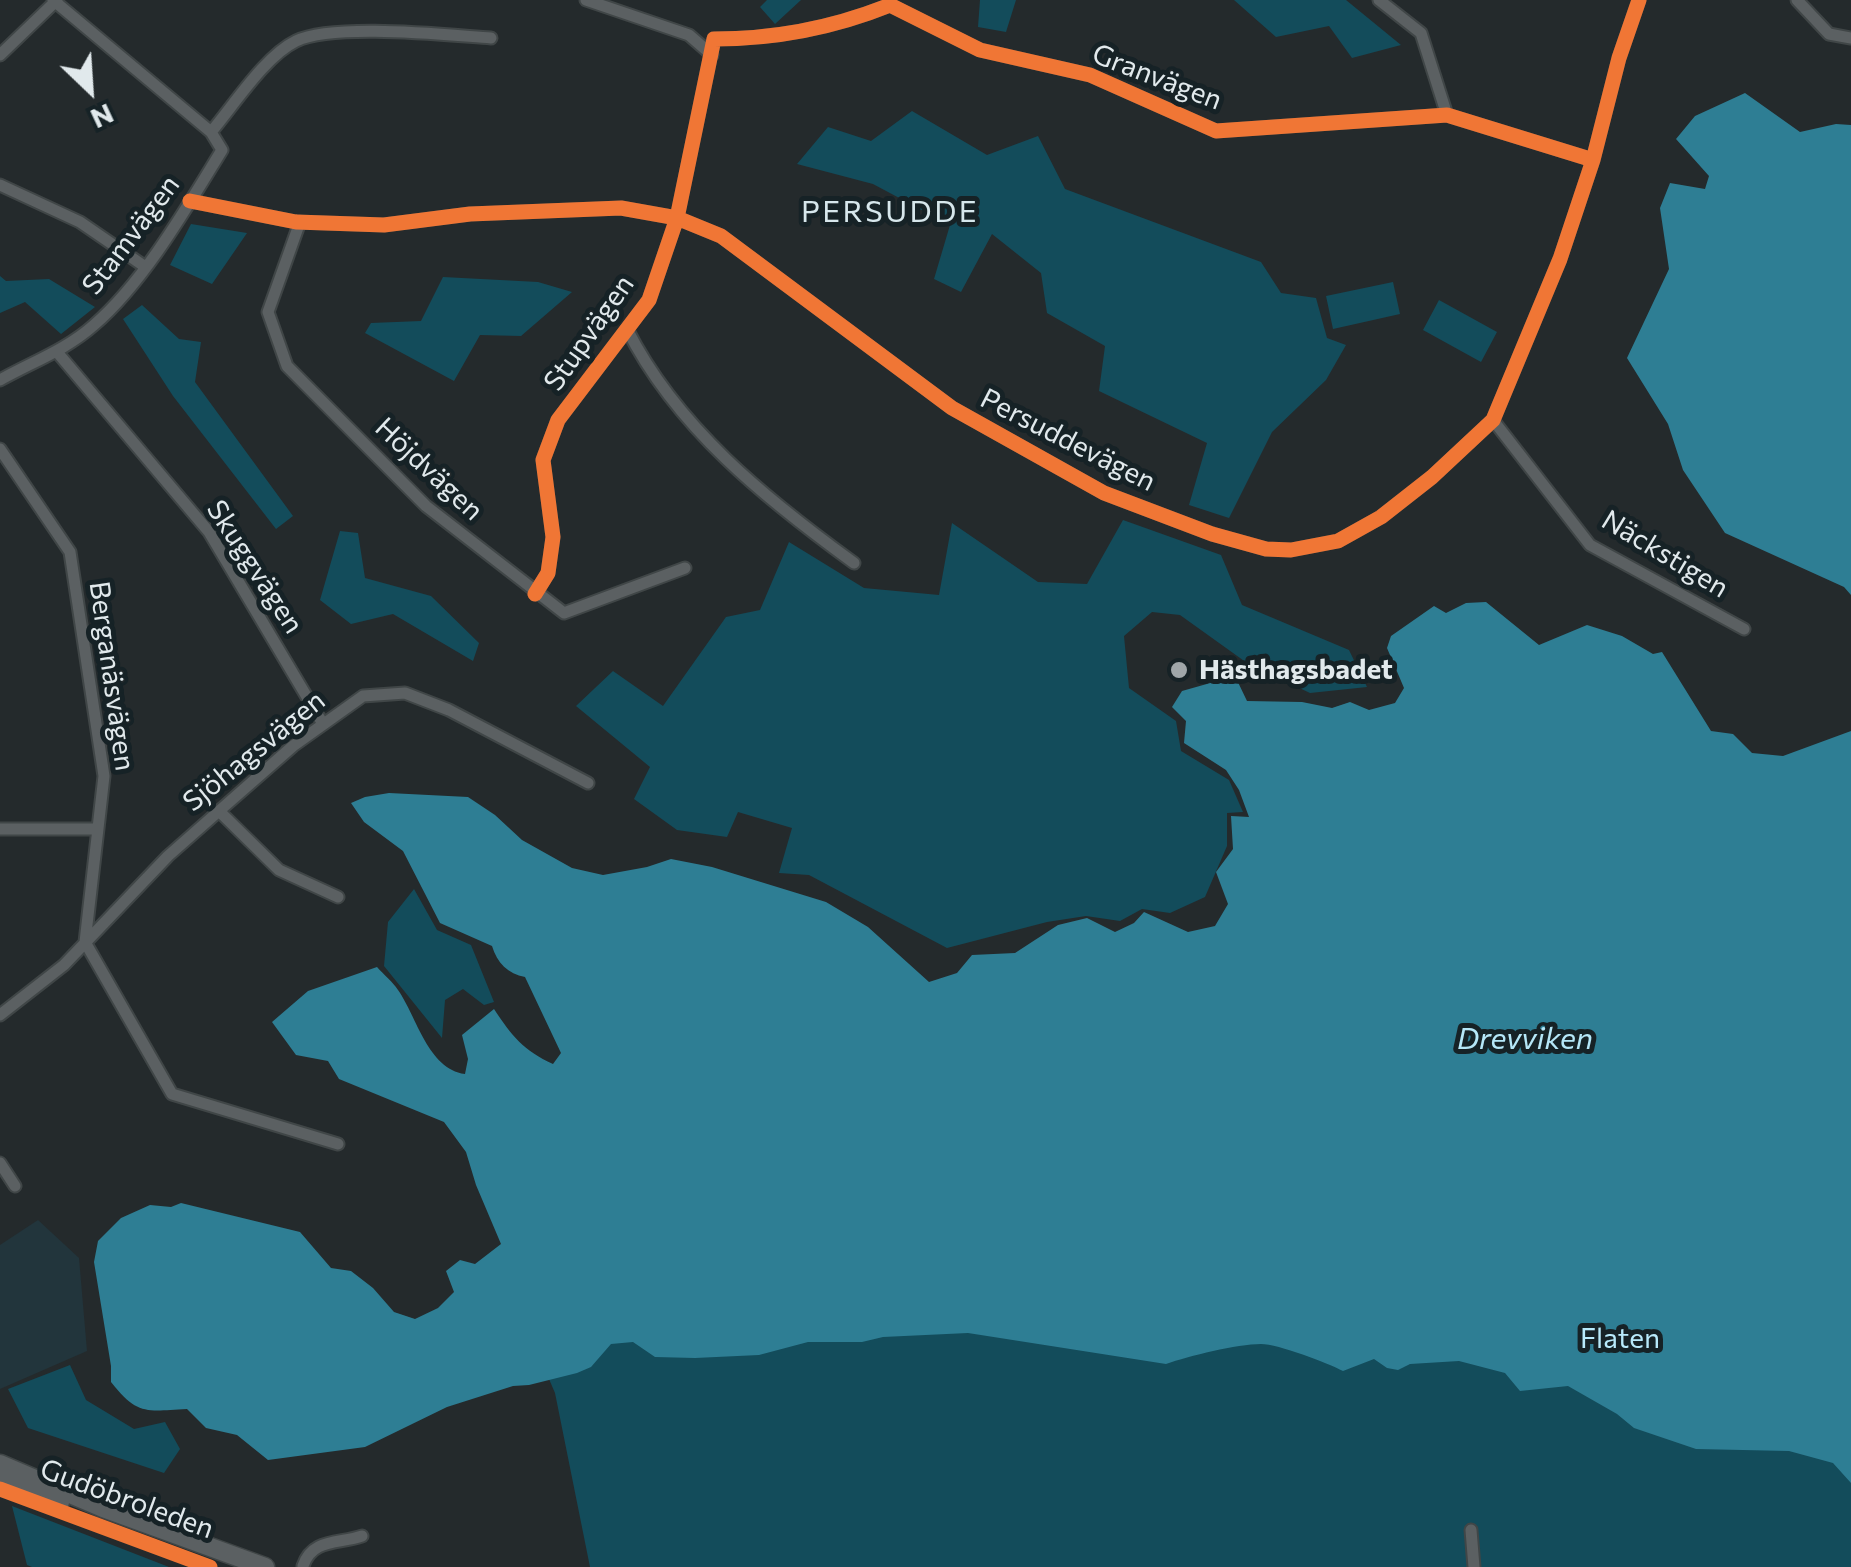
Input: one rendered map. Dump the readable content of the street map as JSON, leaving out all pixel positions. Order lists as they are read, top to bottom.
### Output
{
  "streets": {
    "main road": ["Gudöbroleden"],
    "street": [
      "Granvägen",
      "Stamvägen",
      "Stupvägen",
      "Persuddevägen",
      "Höjdvägen",
      "Näckstigen",
      "Skuggvägen",
      "Berganäsvägen",
      "Sjöhagsvägen"
    ]
  },
  "crossings": [
    ["Granvägen", "Stupvägen"],
    ["Granvägen", "Persuddevägen"],
    ["Stamvägen", "Persuddevägen"],
    ["Stamvägen", "Skuggvägen"],
    ["Stupvägen", "Persuddevägen"],
    ["Stupvägen", "Höjdvägen"],
    ["Persuddevägen", "Höjdvägen"],
    ["Persuddevägen", "Näckstigen"],
    ["Skuggvägen", "Sjöhagsvägen"],
    ["Berganäsvägen", "Sjöhagsvägen"]
  ],
  "districts": ["PERSUDDE"],
  "water": ["Drevviken"],
  "parks": ["Flaten"],
  "places": ["Hästhagsbadet"],
  "north": "bottom right"
}
